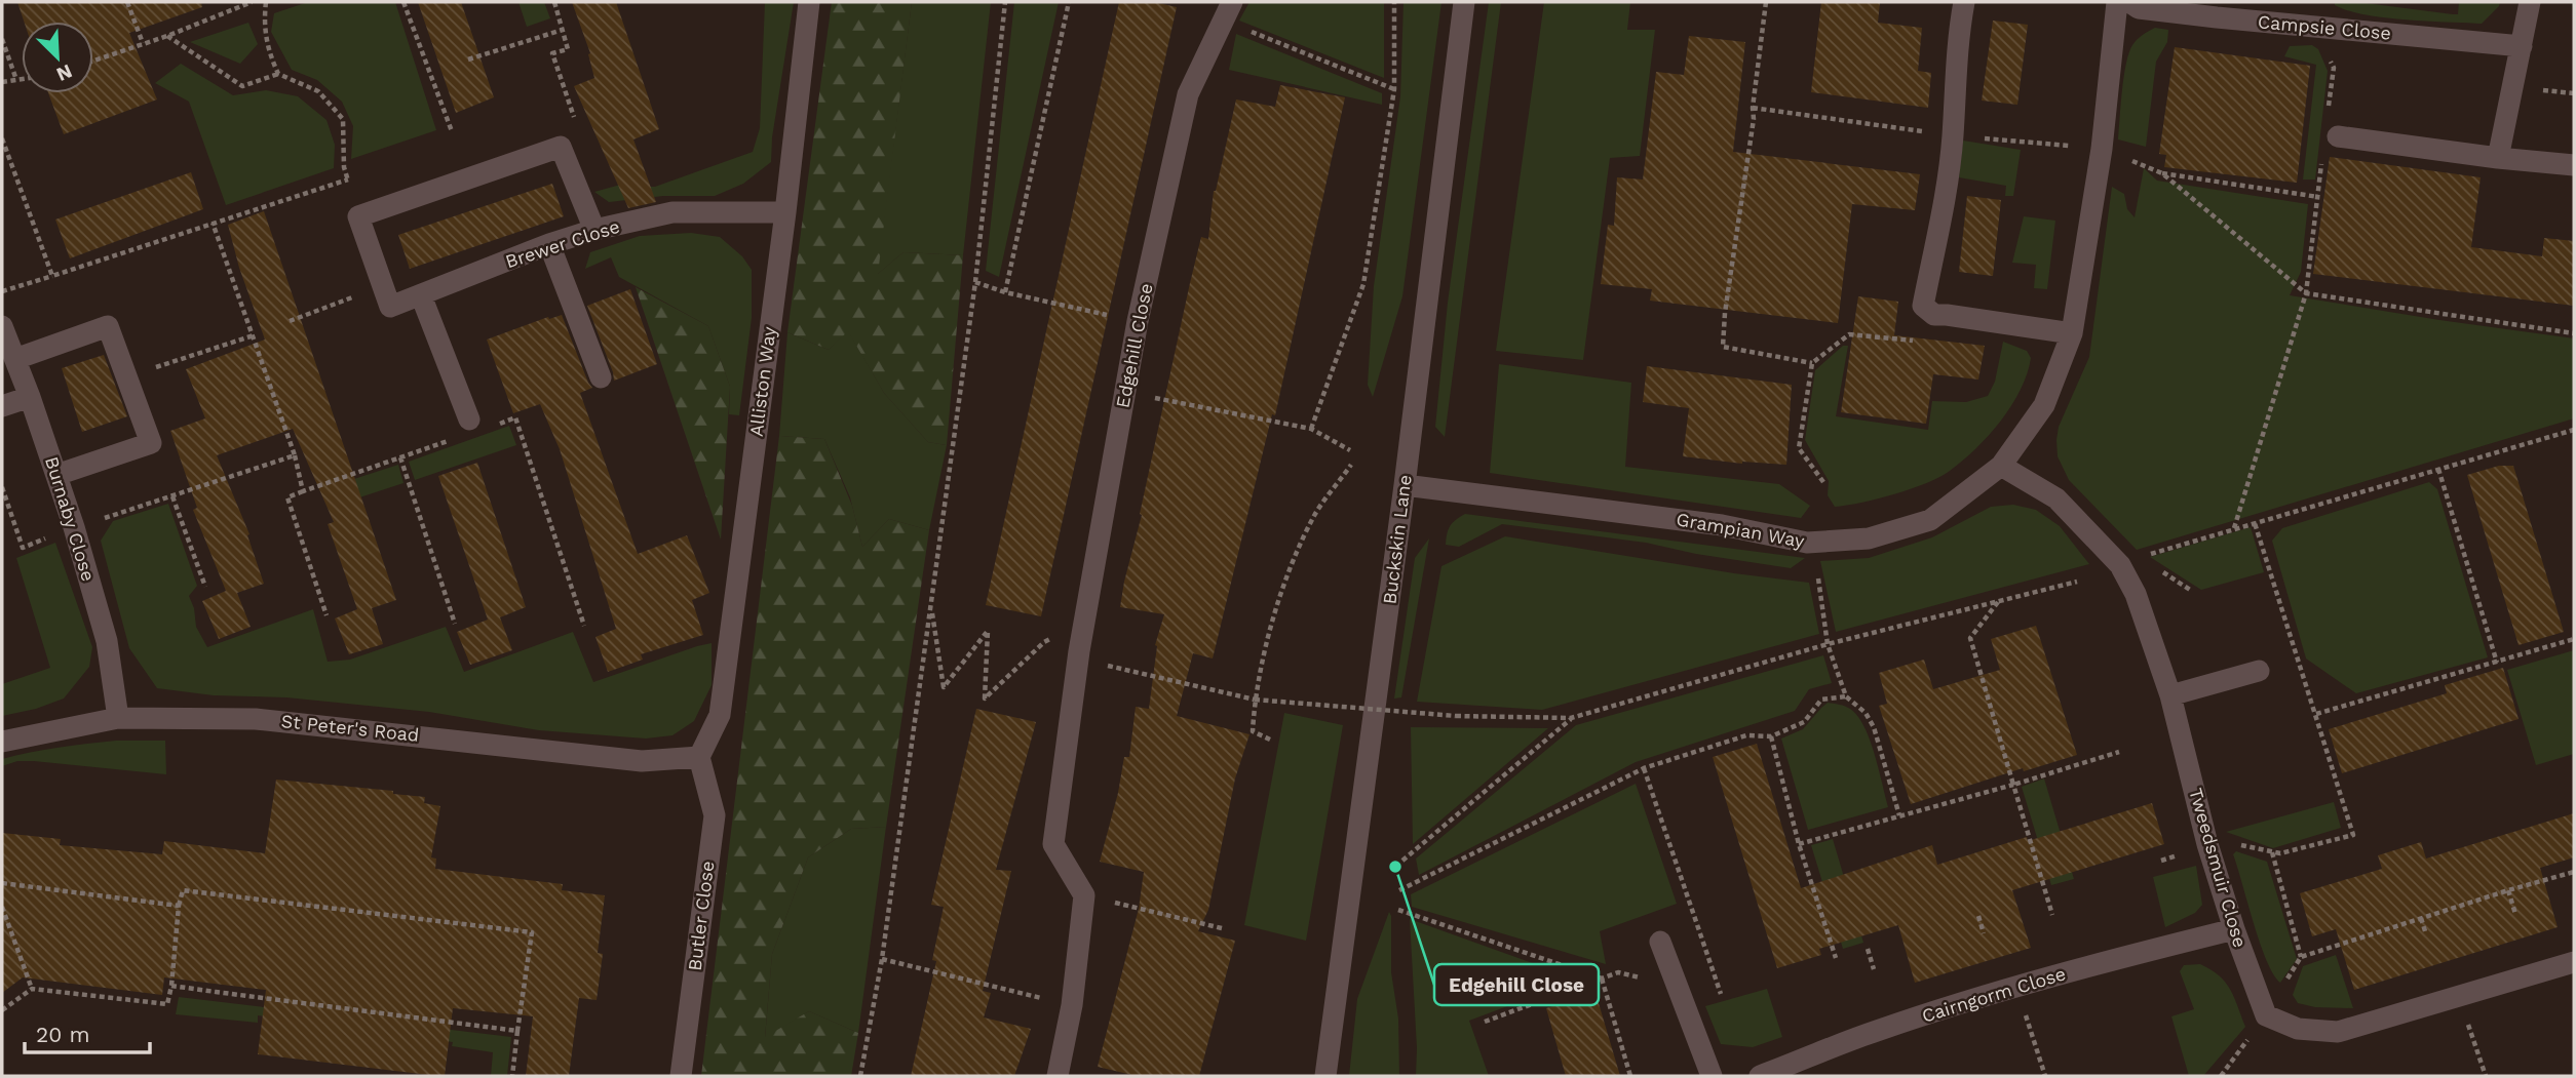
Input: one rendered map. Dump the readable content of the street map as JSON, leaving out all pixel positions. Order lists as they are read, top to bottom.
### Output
{
  "streets": {
    "street": [
      "Campsie Close",
      "Brewer Close",
      "Edgehill Close",
      "Alliston Way",
      "Burnaby Close",
      "Grampian Way",
      "Buckskin Lane",
      "St Peter's Road",
      "Tweedsmuir Close",
      "Butler Close",
      "Cairngorm Close"
    ]
  },
  "crossings": [
    ["Brewer Close", "Alliston Way"],
    ["Alliston Way", "St Peter's Road"],
    ["Alliston Way", "Butler Close"],
    ["Burnaby Close", "St Peter's Road"],
    ["Grampian Way", "Buckskin Lane"],
    ["Grampian Way", "Tweedsmuir Close"],
    ["St Peter's Road", "Butler Close"],
    ["Tweedsmuir Close", "Cairngorm Close"]
  ],
  "places": ["Edgehill Close"],
  "scale_bar": "20 m",
  "north": "bottom right"
}
